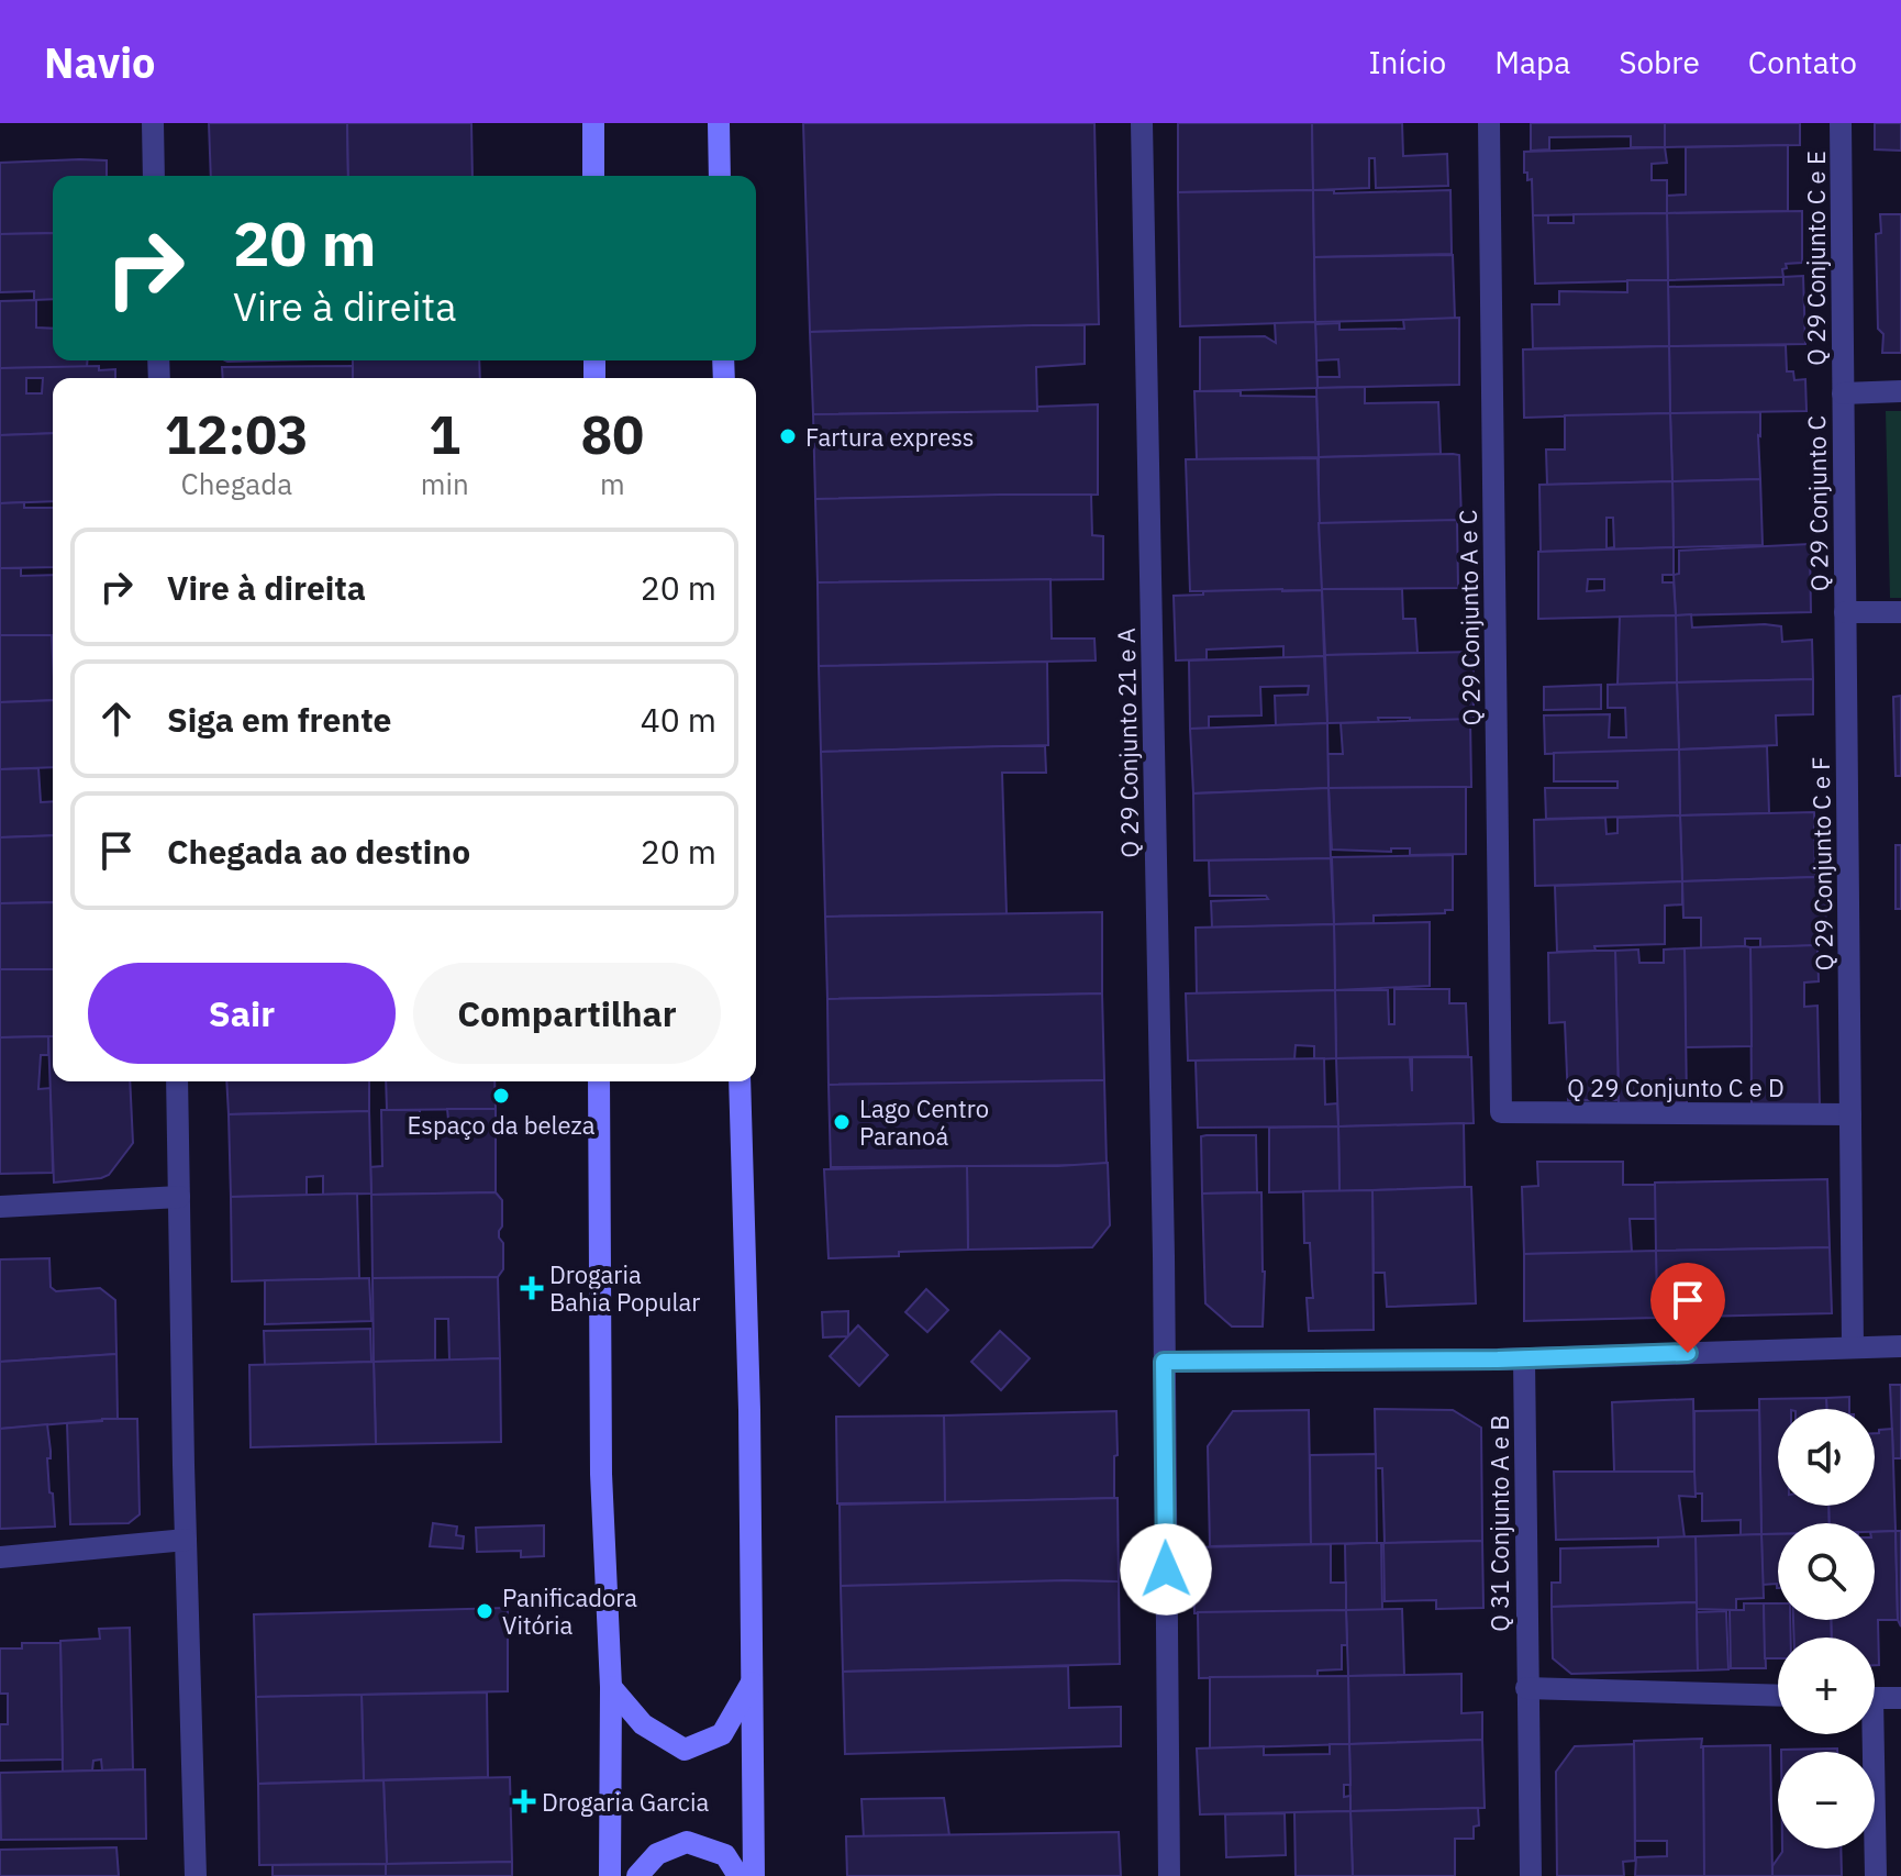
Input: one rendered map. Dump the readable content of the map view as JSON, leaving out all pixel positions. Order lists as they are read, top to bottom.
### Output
{
  "streets": {
    "street": [
      "Q 29 Conjunto C e E",
      "Q 29 Conjunto C",
      "Q 29 Conjunto A e C",
      "Q 29 Conjunto 21 e A",
      "Q 29 Conjunto C e F",
      "Q 29 Conjunto C e D",
      "Q 31 Conjunto A e B"
    ]
  },
  "crossings": [
    ["Q 29 Conjunto C e E", "Q 29 Conjunto C"],
    ["Q 29 Conjunto C", "Q 29 Conjunto C e F"],
    ["Q 29 Conjunto A e C", "Q 29 Conjunto C e D"],
    ["Q 29 Conjunto C e F", "Q 29 Conjunto C e D"]
  ],
  "places": {
    "other": [
      "Fartura express",
      "Espaço da beleza",
      "Lago Centro Paranoá",
      "Panificadora Vitória"
    ],
    "health": ["Drogaria Bahia Popular", "Drogaria Garcia"]
  },
  "page": {
    "header": "Navio",
    "nav": [
      "Início",
      "Mapa",
      "Sobre",
      "Contato"
    ],
    "turn": ["20 m", "Vire à direita"],
    "eta": [
      "12:03",
      "Chegada",
      "1",
      "min",
      "80",
      "m"
    ],
    "list": [
      {
        "name": "Vire à direita",
        "value": "20 m"
      },
      {
        "name": "Siga em frente",
        "value": "40 m"
      },
      {
        "name": "Chegada ao destino",
        "value": "20 m"
      }
    ],
    "buttons": ["Sair", "Compartilhar"],
    "map_buttons": ["+", "−"]
  }
}
